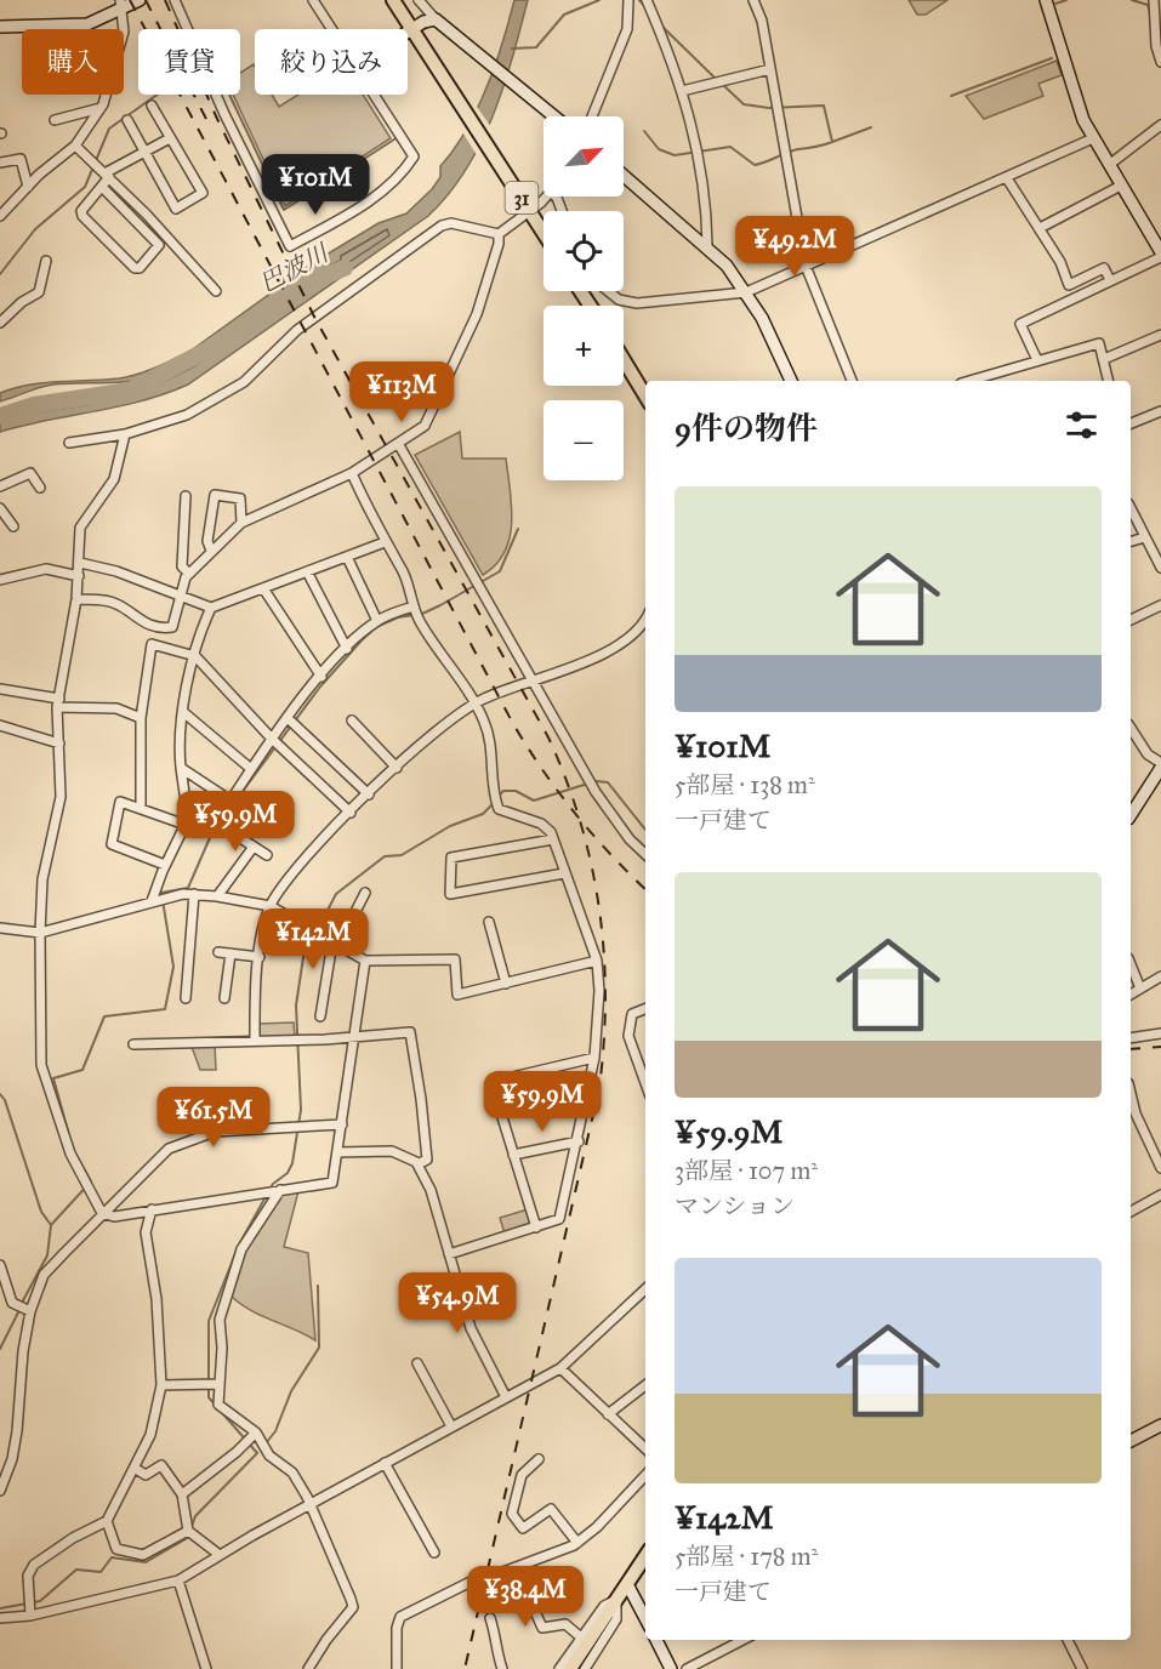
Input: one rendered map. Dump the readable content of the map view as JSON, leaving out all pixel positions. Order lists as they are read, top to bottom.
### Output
{
  "streets": {
    "main road": ["31"]
  },
  "water": ["巴波川"],
  "north": "top right",
  "page": {
    "chip": ["購入", "賃貸", "絞り込み"],
    "map_buttons": ["+", "−"],
    "price": [
      "¥101M",
      "¥49.2M",
      "¥113M",
      "¥59.9M",
      "¥142M",
      "¥59.9M",
      "¥61.5M",
      "¥54.9M",
      "¥38.4M"
    ],
    "heading": "9件の物件",
    "list": [
      {
        "name": "¥101M",
        "note": "5部屋 · 138 m² · 一戸建て"
      },
      {
        "name": "¥59.9M",
        "note": "3部屋 · 107 m² · マンション"
      },
      {
        "name": "¥142M",
        "note": "5部屋 · 178 m² · 一戸建て"
      }
    ]
  }
}
